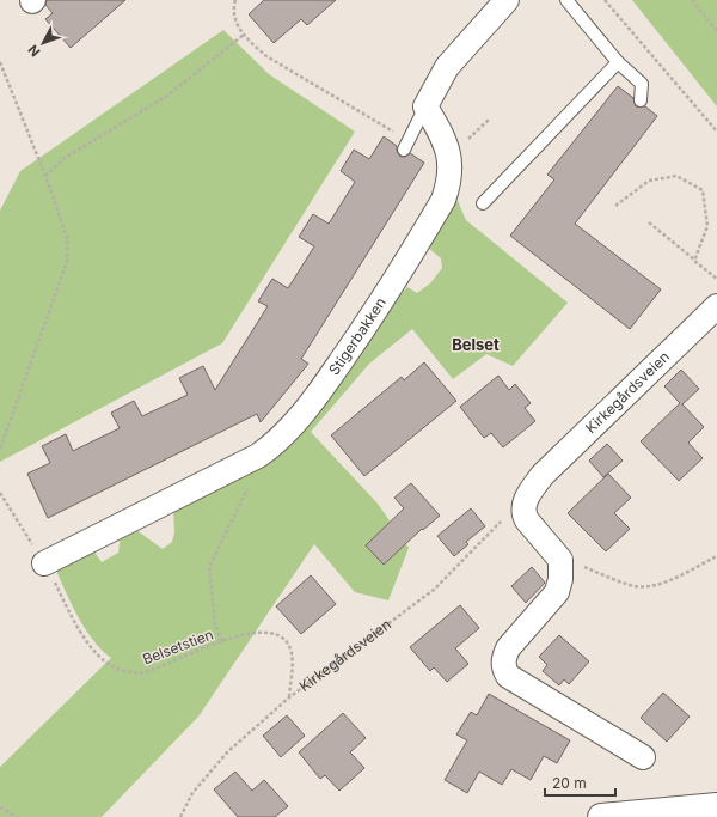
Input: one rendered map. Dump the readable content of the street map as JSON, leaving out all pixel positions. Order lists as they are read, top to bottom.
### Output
{
  "streets": {
    "street": ["Stigerbakken", "Kirkegårdsveien"],
    "path": ["Belsetstien"]
  },
  "crossings": [
    ["Stigerbakken", "Belsetstien"],
    ["Kirkegårdsveien", "Belsetstien"]
  ],
  "districts": ["Belset"],
  "scale_bar": "20 m",
  "north": "bottom left"
}
